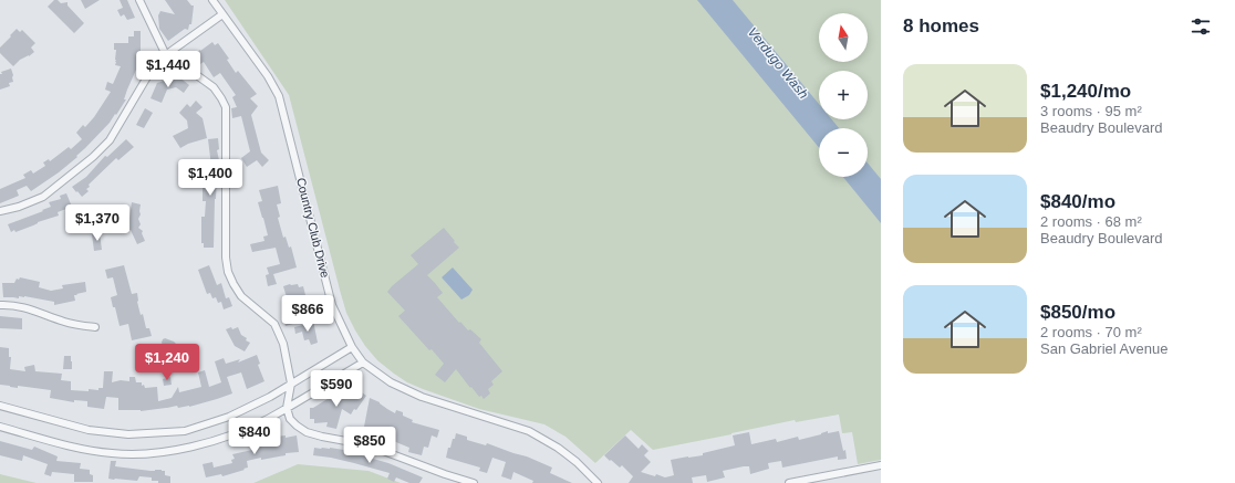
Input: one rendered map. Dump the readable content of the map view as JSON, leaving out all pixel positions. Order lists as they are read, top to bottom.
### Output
{
  "streets": {
    "street": ["Country Club Drive"]
  },
  "water": ["Verdugo Wash"],
  "north": "top",
  "page": {
    "heading": "8 homes",
    "map_buttons": ["+", "−"],
    "price": [
      "$1,440",
      "$1,400",
      "$1,370",
      "$866",
      "$1,240",
      "$590",
      "$840",
      "$850"
    ],
    "list": [
      {
        "name": "$1,240/mo",
        "note": "3 rooms · 95 m² · Beaudry Boulevard"
      },
      {
        "name": "$840/mo",
        "note": "2 rooms · 68 m² · Beaudry Boulevard"
      },
      {
        "name": "$850/mo",
        "note": "2 rooms · 70 m² · San Gabriel Avenue"
      }
    ]
  }
}
